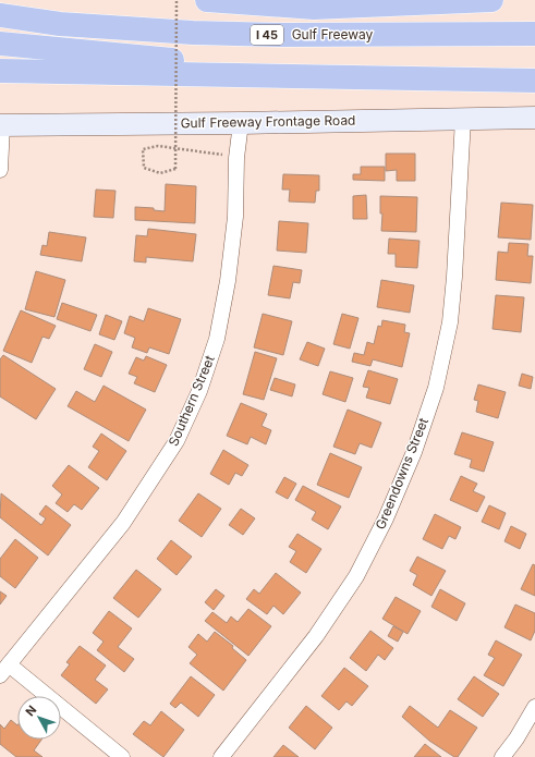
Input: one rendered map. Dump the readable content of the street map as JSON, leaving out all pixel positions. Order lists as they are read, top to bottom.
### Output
{
  "streets": {
    "highway": ["I 45", "Gulf Freeway"],
    "main road": ["Gulf Freeway Frontage Road"],
    "street": ["Southern Street", "Greendowns Street"]
  },
  "crossings": [
    ["Gulf Freeway Frontage Road", "Southern Street"],
    ["Gulf Freeway Frontage Road", "Greendowns Street"]
  ],
  "north": "top left"
}
